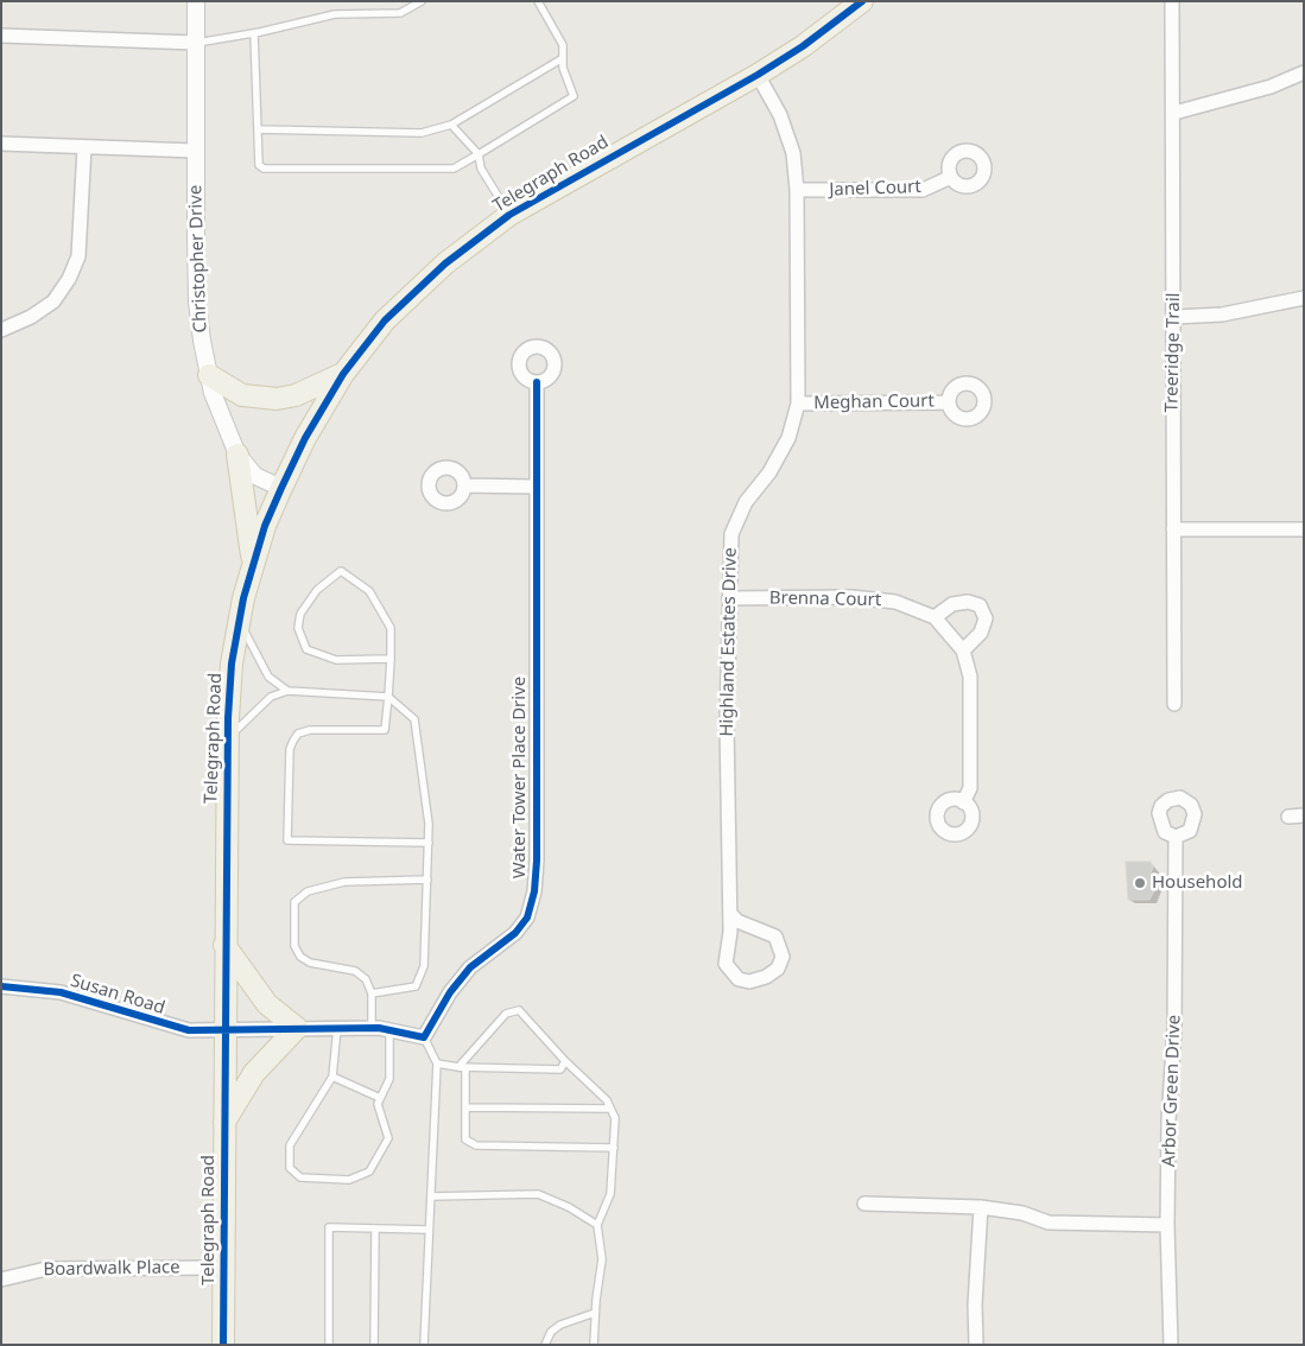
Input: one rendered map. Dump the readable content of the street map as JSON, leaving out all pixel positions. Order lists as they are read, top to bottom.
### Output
{
  "streets": {
    "main road": ["Telegraph Road"],
    "street": [
      "Janel Court",
      "Christopher Drive",
      "Treeridge Trail",
      "Meghan Court",
      "Brenna Court",
      "Highland Estates Drive",
      "Water Tower Place Drive",
      "Susan Road",
      "Arbor Green Drive",
      "Boardwalk Place"
    ]
  },
  "crossings": [
    ["Telegraph Road", "Christopher Drive"],
    ["Telegraph Road", "Highland Estates Drive"],
    ["Telegraph Road", "Susan Road"],
    ["Telegraph Road", "Boardwalk Place"],
    ["Janel Court", "Highland Estates Drive"],
    ["Meghan Court", "Highland Estates Drive"],
    ["Brenna Court", "Highland Estates Drive"]
  ],
  "places": ["Household"]
}
